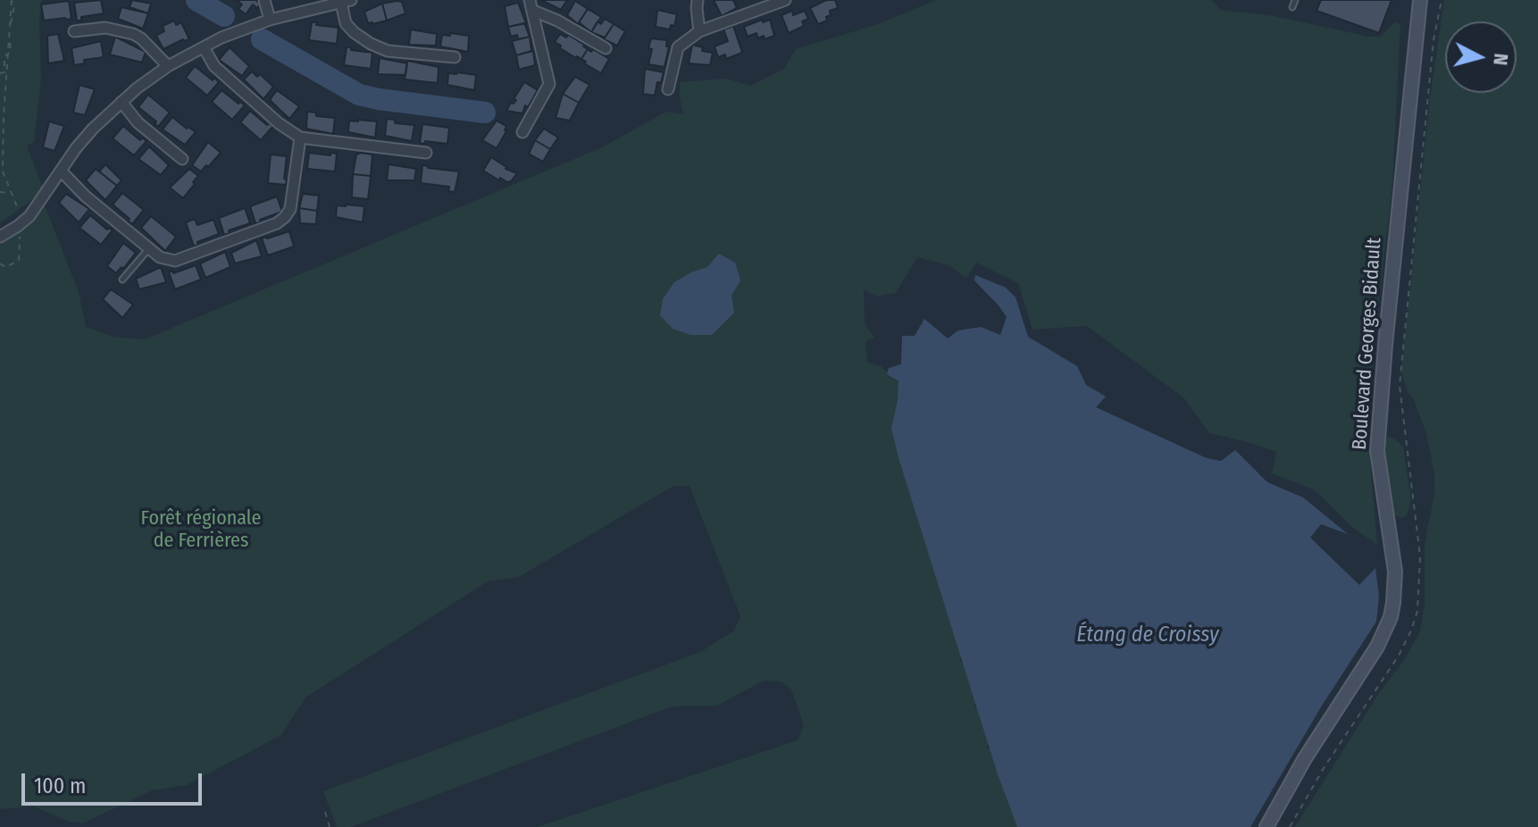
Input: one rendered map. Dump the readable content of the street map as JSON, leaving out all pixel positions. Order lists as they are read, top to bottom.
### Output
{
  "streets": {
    "street": ["Boulevard Georges Bidault"]
  },
  "water": ["Étang de Croissy"],
  "parks": ["Forêt régionale de Ferrières"],
  "scale_bar": "100 m",
  "north": "right"
}
